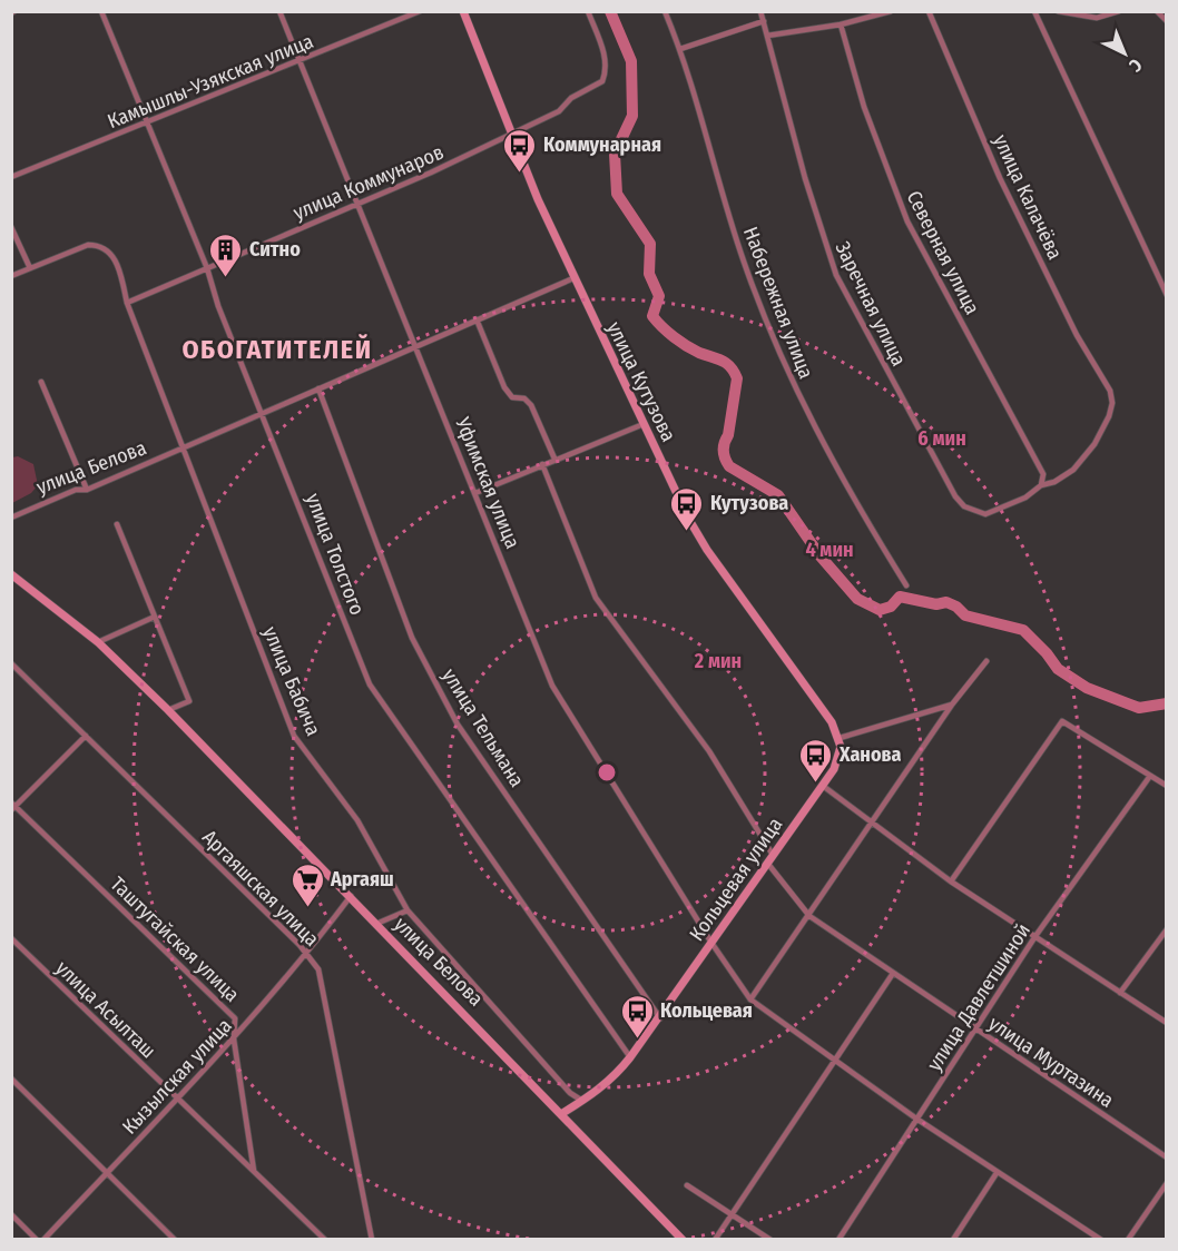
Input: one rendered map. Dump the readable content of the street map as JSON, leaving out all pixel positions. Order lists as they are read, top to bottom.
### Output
{
  "streets": {
    "main road": ["улица Кутузова", "улица Белова", "Кольцевая улица"],
    "street": [
      "Камышлы-Узякская улица",
      "улица Коммунаров",
      "улица Калачёва",
      "Северная улица",
      "Набережная улица",
      "Заречная улица",
      "Уфимская улица",
      "улица Толстого",
      "улица Бабича",
      "улица Тельмана",
      "Аргаяшская улица",
      "Таштугайская улица",
      "улица Давлетшиной",
      "улица Асылташ",
      "улица Муртазина",
      "Кызылская улица"
    ]
  },
  "crossings": [
    ["Камышлы-Узякская улица", "Уфимская улица"],
    ["Камышлы-Узякская улица", "улица Толстого"],
    ["улица Коммунаров", "улица Кутузова"],
    ["улица Коммунаров", "Уфимская улица"],
    ["улица Коммунаров", "улица Толстого"],
    ["улица Коммунаров", "улица Бабича"],
    ["улица Калачёва", "Северная улица"],
    ["улица Калачёва", "Заречная улица"],
    ["Северная улица", "Заречная улица"],
    ["улица Кутузова", "Кольцевая улица"],
    ["улица Белова", "улица Бабича"],
    ["улица Белова", "Кольцевая улица"],
    ["улица Белова", "Кызылская улица"],
    ["Уфимская улица", "Кольцевая улица"],
    ["Уфимская улица", "улица Давлетшиной"],
    ["улица Толстого", "Кольцевая улица"],
    ["улица Бабича", "Кольцевая улица"],
    ["улица Тельмана", "Кольцевая улица"],
    ["Кольцевая улица", "улица Муртазина"],
    ["Аргаяшская улица", "Кызылская улица"],
    ["Таштугайская улица", "улица Асылташ"],
    ["Таштугайская улица", "Кызылская улица"],
    ["улица Давлетшиной", "улица Муртазина"],
    ["улица Асылташ", "Кызылская улица"]
  ],
  "districts": ["ОБОГАТИТЕЛЕЙ"],
  "places": {
    "bus stop": [
      "Коммунарная",
      "Кутузова",
      "Ханова",
      "Кольцевая"
    ],
    "building": ["Ситно"],
    "supermarket": ["Аргаяш"]
  },
  "north": "bottom right",
  "rings": ["6 мин", "4 мин", "2 мин"]
}
